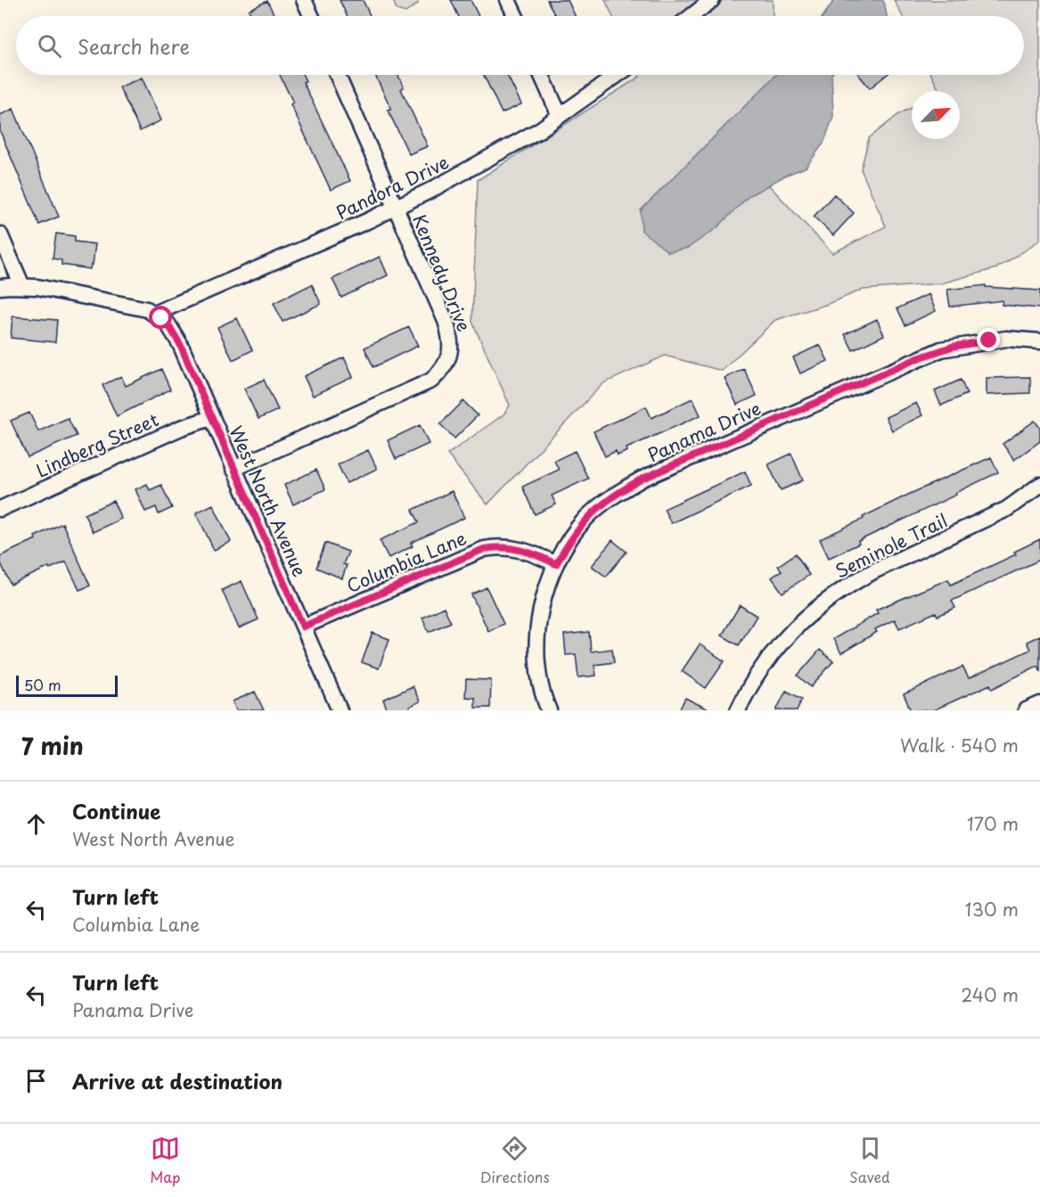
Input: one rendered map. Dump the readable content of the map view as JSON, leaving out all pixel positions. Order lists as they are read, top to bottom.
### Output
{
  "streets": {
    "street": [
      "Pandora Drive",
      "Kennedy Drive",
      "Panama Drive",
      "Lindberg Street",
      "West North Avenue",
      "Seminole Trail",
      "Columbia Lane"
    ]
  },
  "crossings": [
    ["Pandora Drive", "Kennedy Drive"],
    ["Pandora Drive", "West North Avenue"],
    ["Kennedy Drive", "West North Avenue"],
    ["Panama Drive", "Columbia Lane"],
    ["Lindberg Street", "West North Avenue"],
    ["West North Avenue", "Columbia Lane"]
  ],
  "scale_bar": "50 m",
  "north": "top right",
  "page": {
    "search": "Search here",
    "scale": "50 m",
    "heading": ["7 min", "Walk · 540 m"],
    "list": [
      ["Continue", "West North Avenue", "170 m"],
      ["Turn left", "Columbia Lane", "130 m"],
      ["Turn left", "Panama Drive", "240 m"],
      "Arrive at destination"
    ],
    "nav": ["Map", "Directions", "Saved"]
  }
}
